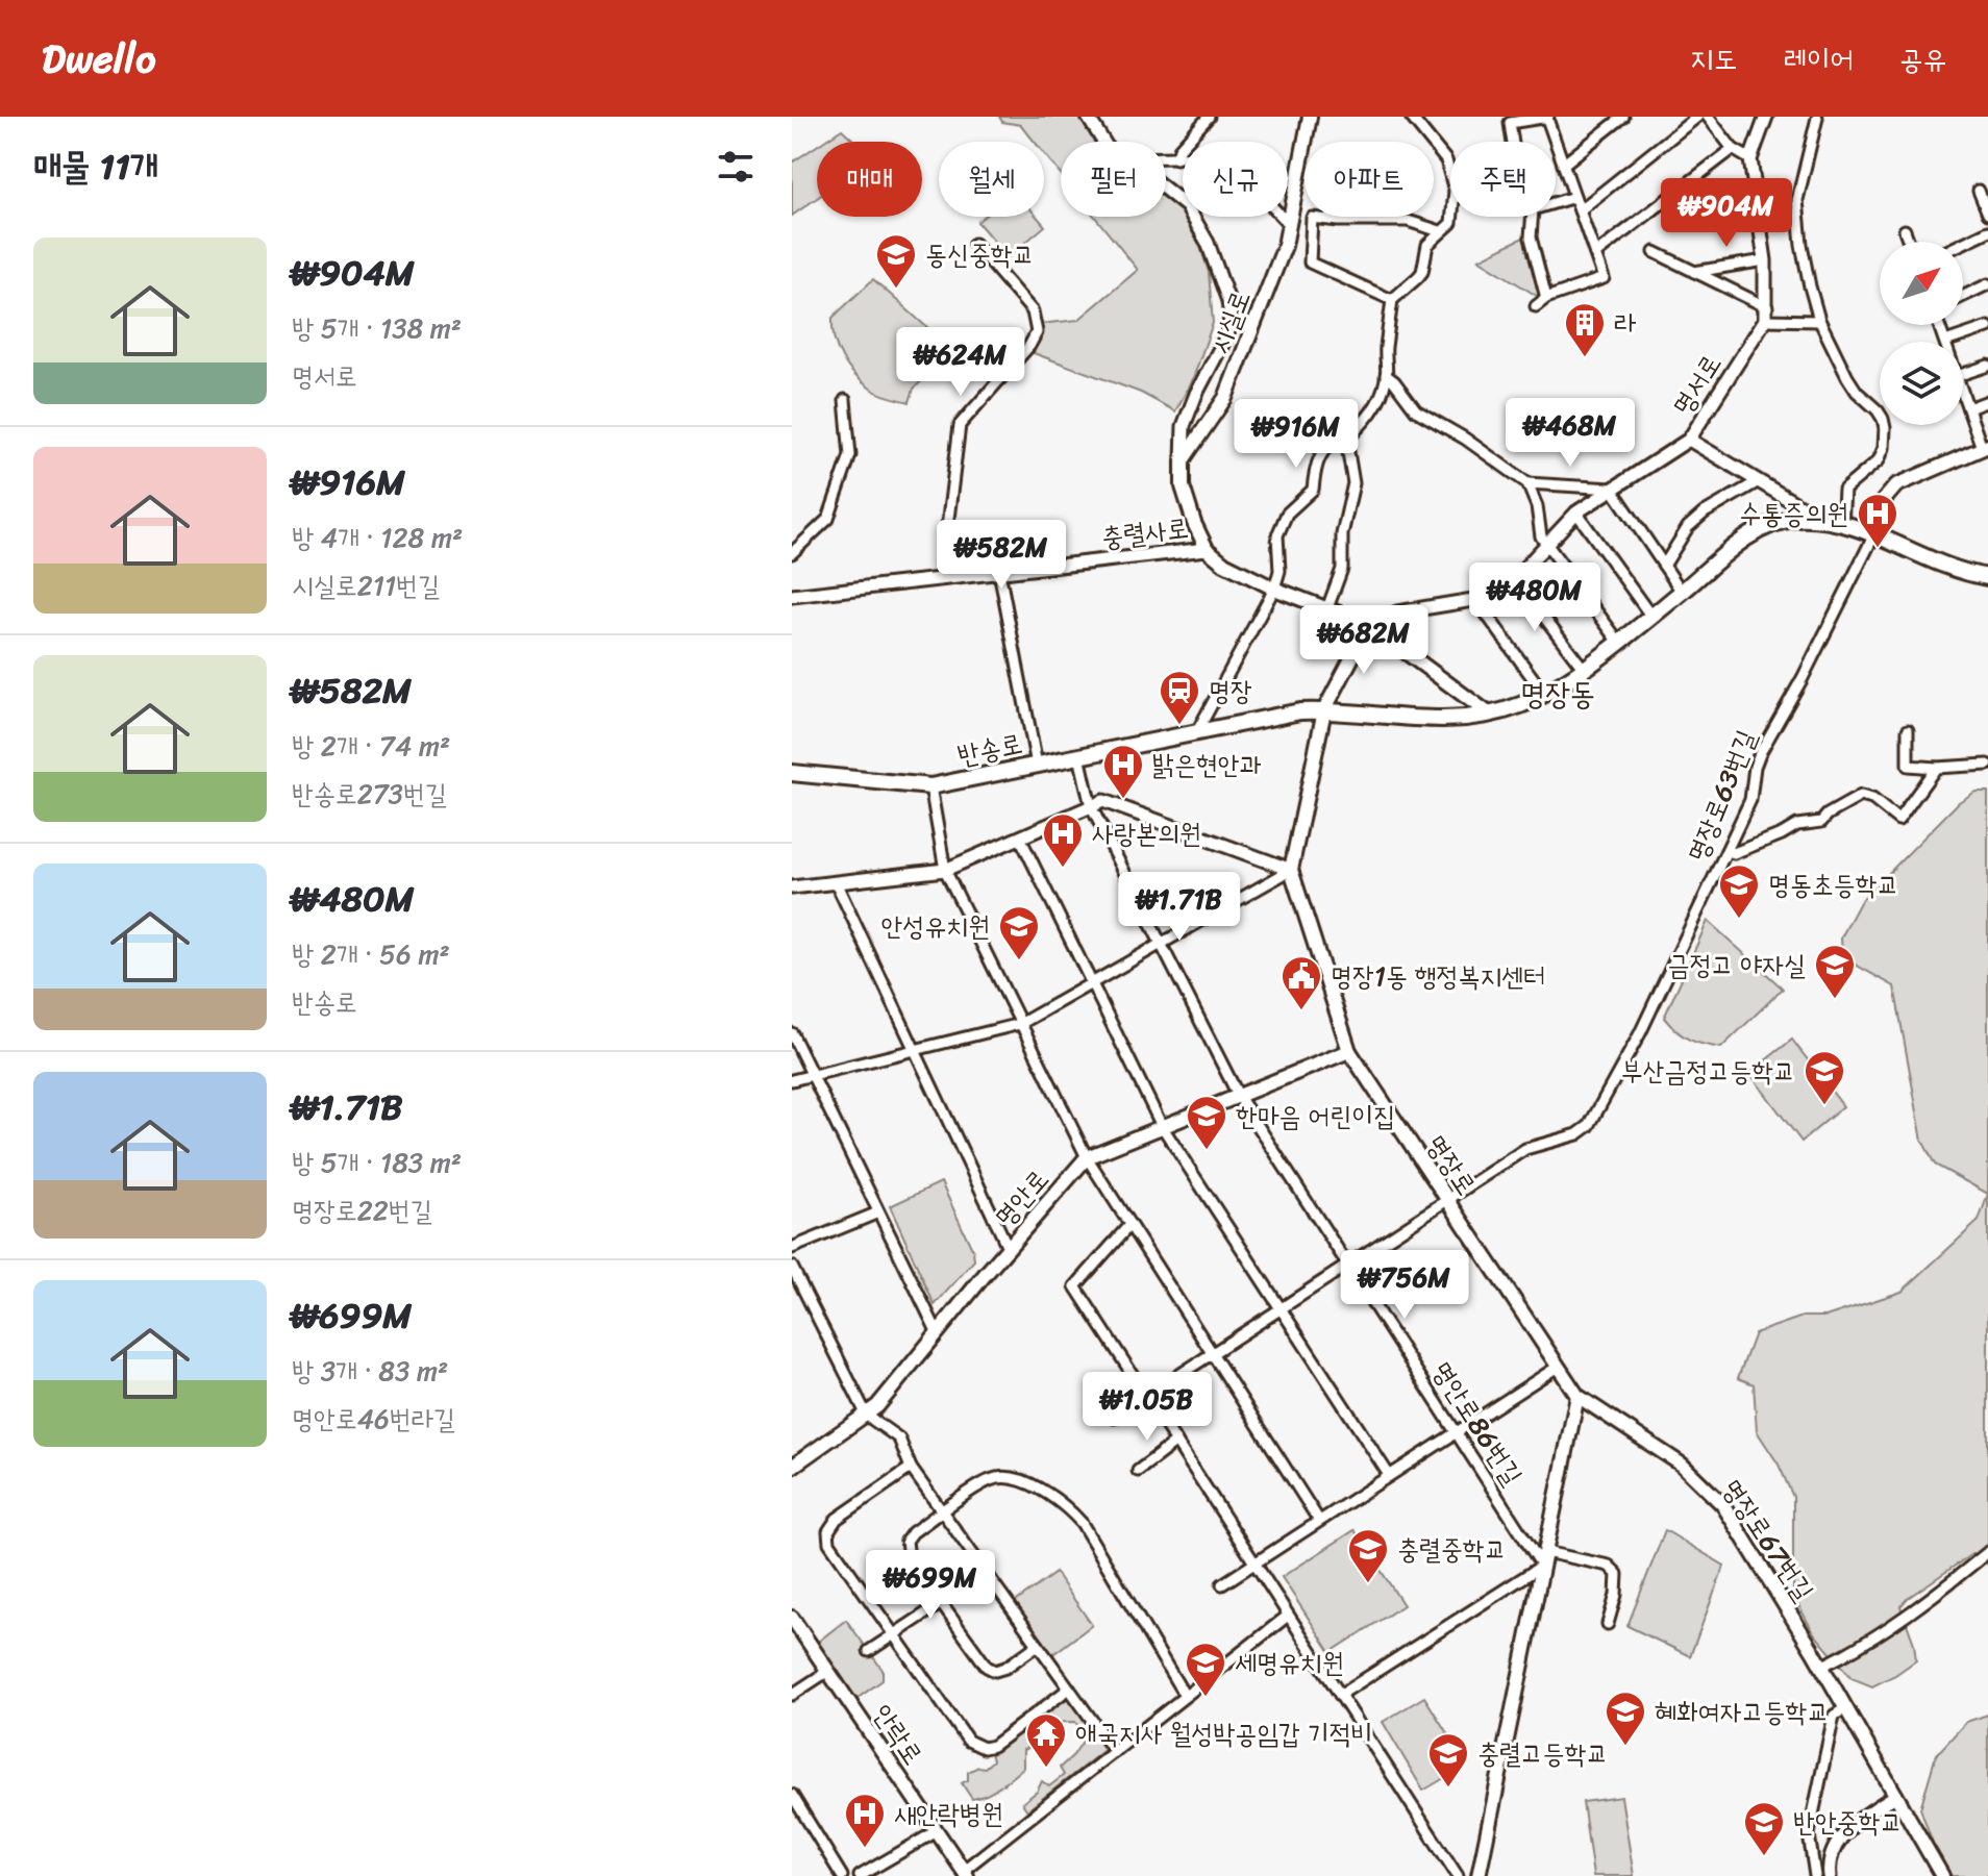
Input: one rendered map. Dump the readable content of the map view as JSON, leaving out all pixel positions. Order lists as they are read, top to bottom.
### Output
{
  "streets": {
    "main road": [
      "시실로",
      "반송로",
      "명장로",
      "명안로",
      "명장로67번길",
      "안락로"
    ],
    "street": [
      "명서로",
      "충렬사로",
      "명장로63번길",
      "명안로86번길"
    ]
  },
  "crossings": [
    ["명서로", "명장로"],
    ["반송로", "명장로63번길"],
    ["반송로", "명장로"],
    ["반송로", "명안로86번길"],
    ["명장로63번길", "명장로"],
    ["명장로63번길", "명안로86번길"],
    ["명장로", "명안로"],
    ["명장로", "명장로67번길"],
    ["명안로", "명안로86번길"]
  ],
  "districts": ["명장동"],
  "places": {
    "school or university": [
      "동신중학교",
      "명동초등학교",
      "안성유치원",
      "금정고 야자실",
      "부산금정고등학교",
      "한마음 어린이집",
      "충렬중학교",
      "세명유치원",
      "혜화여자고등학교",
      "충렬고등학교",
      "반안중학교"
    ],
    "building": ["라"],
    "hospital": [
      "수통증의원",
      "밝은현안과",
      "사랑본의원",
      "새안락병원"
    ],
    "station": ["명장"],
    "public building": ["명장1동 행정복지센터"],
    "temple": ["애국지사 월성박공임갑 기적비"]
  },
  "north": "top right",
  "page": {
    "header": "Dwello",
    "nav": ["지도", "레이어", "공유"],
    "heading": "매물 11개",
    "chip": [
      "매매",
      "월세",
      "필터",
      "신규",
      "아파트",
      "주택"
    ],
    "price": [
      "₩904M",
      "₩624M",
      "₩468M",
      "₩916M",
      "₩582M",
      "₩480M",
      "₩682M",
      "₩1.71B",
      "₩756M",
      "₩1.05B",
      "₩699M"
    ],
    "list": [
      {
        "name": "₩904M",
        "note": "방 5개 · 138 m² · 명서로"
      },
      {
        "name": "₩916M",
        "note": "방 4개 · 128 m² · 시실로211번길"
      },
      {
        "name": "₩582M",
        "note": "방 2개 · 74 m² · 반송로273번길"
      },
      {
        "name": "₩480M",
        "note": "방 2개 · 56 m² · 반송로"
      },
      {
        "name": "₩1.71B",
        "note": "방 5개 · 183 m² · 명장로22번길"
      },
      {
        "name": "₩699M",
        "note": "방 3개 · 83 m² · 명안로46번라길"
      }
    ]
  }
}
